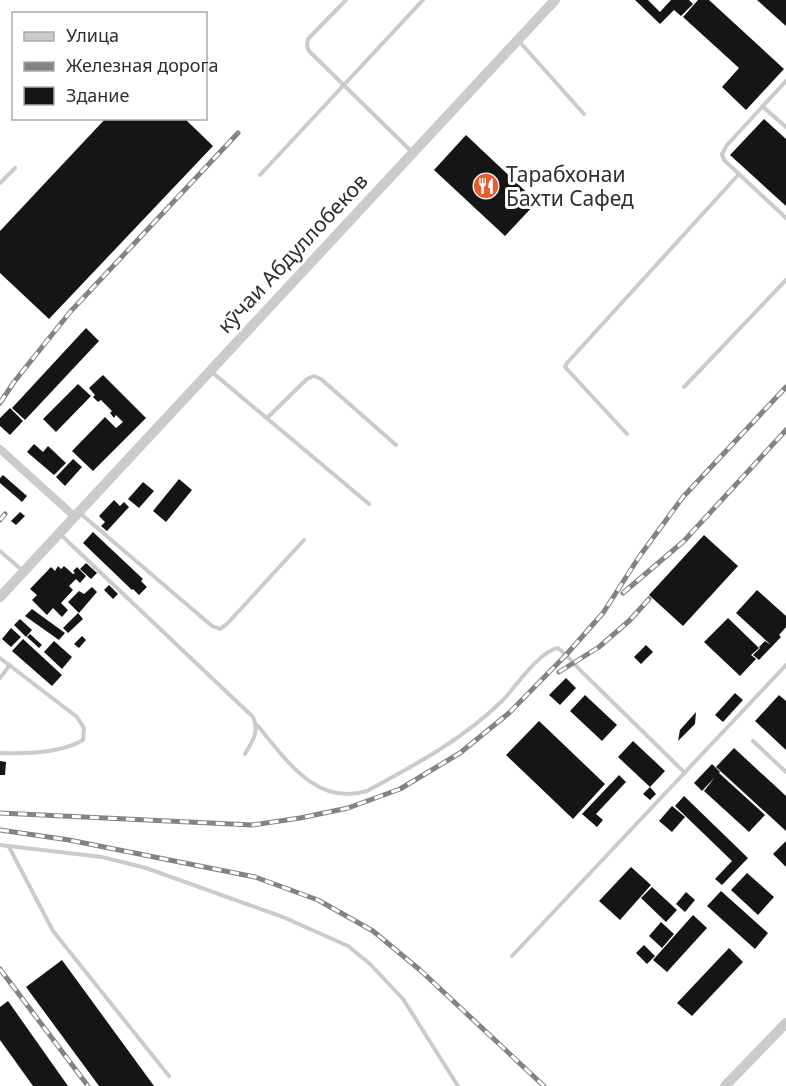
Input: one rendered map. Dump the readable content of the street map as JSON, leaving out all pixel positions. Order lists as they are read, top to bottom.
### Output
{
  "streets": {
    "street": ["кӯчаи Абдуллобеков"]
  },
  "places": {
    "restaurant": ["Тарабхонаи Бахти Сафед"]
  },
  "legend": ["Улица", "Железная дорога", "Здание"]
}
